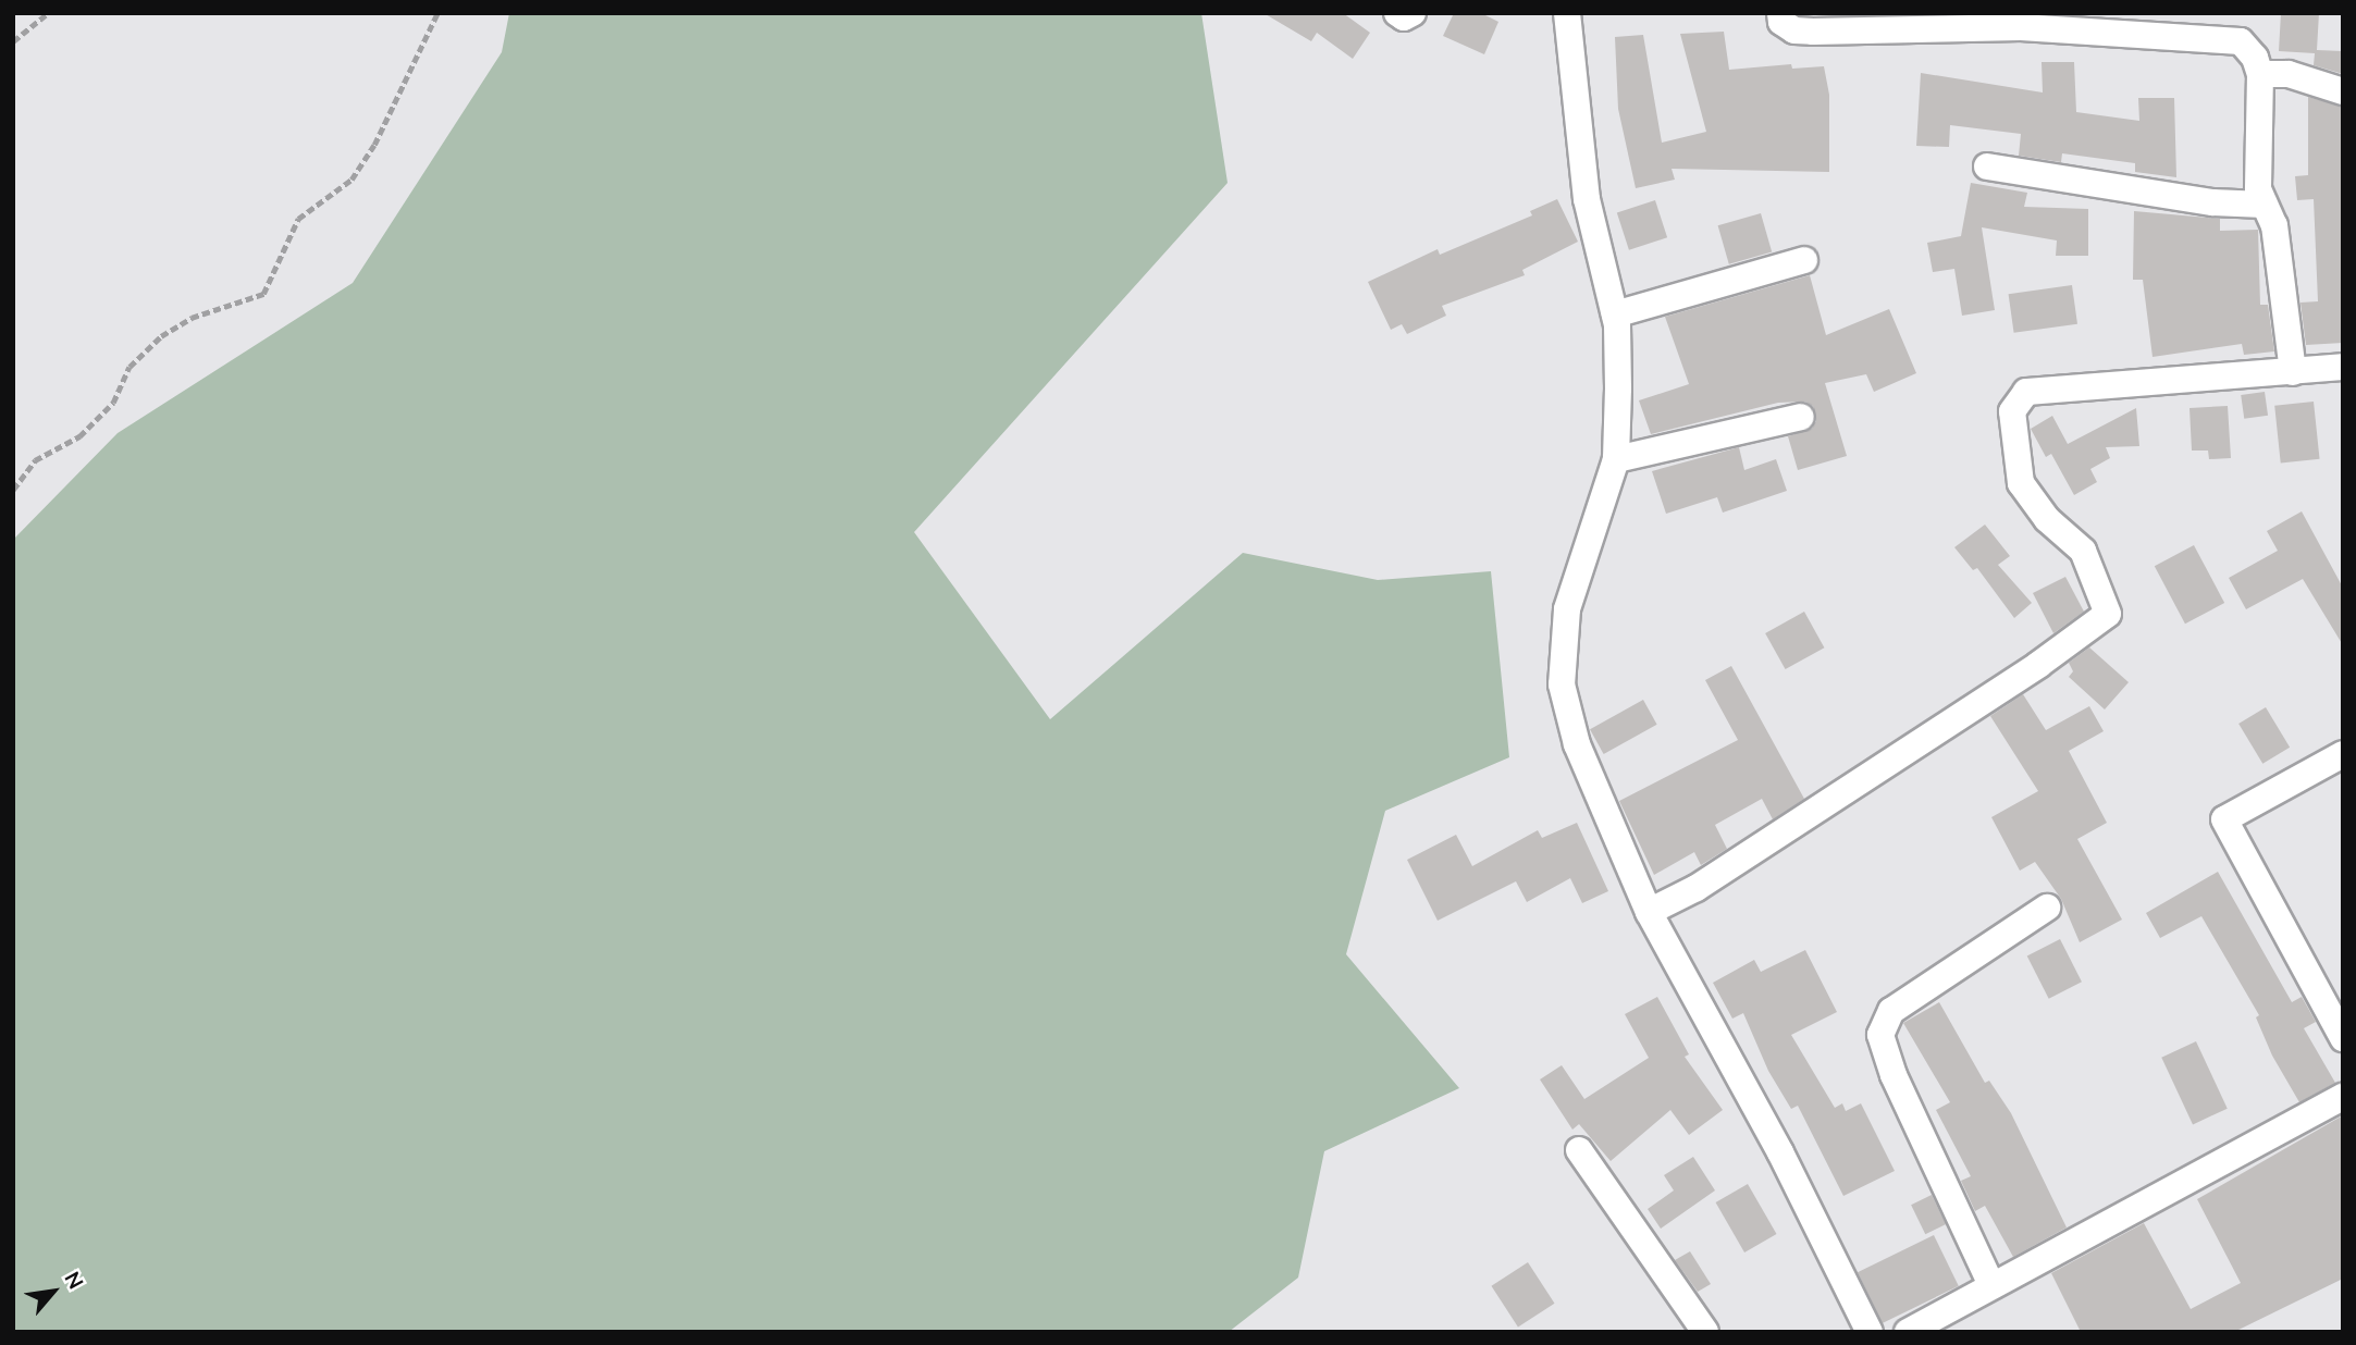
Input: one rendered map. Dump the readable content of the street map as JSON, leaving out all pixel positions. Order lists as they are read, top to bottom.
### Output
{
  "north": "top right"
}
